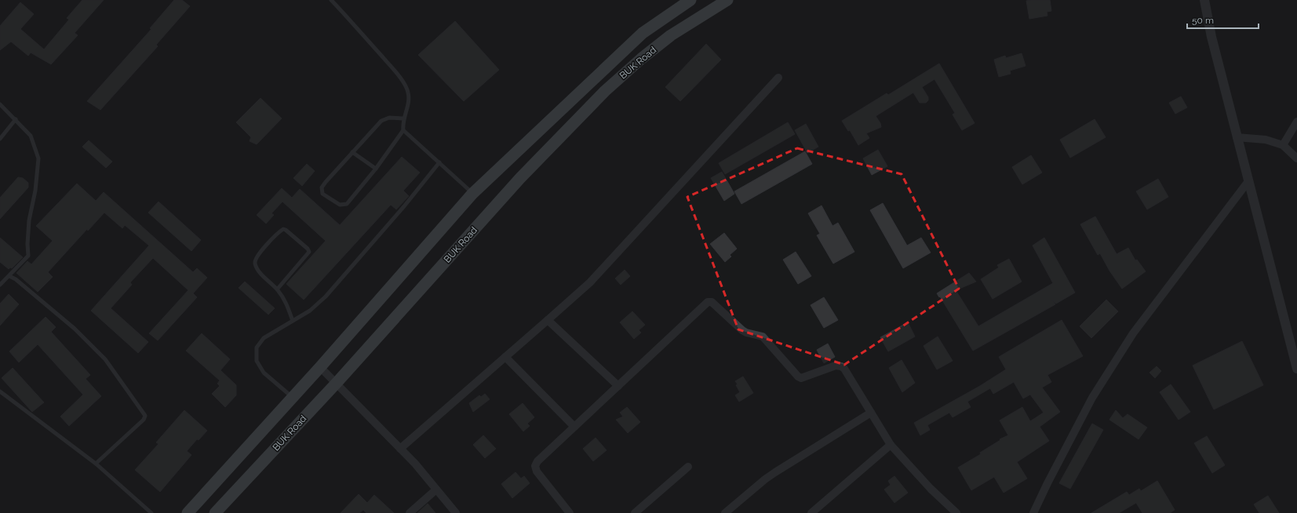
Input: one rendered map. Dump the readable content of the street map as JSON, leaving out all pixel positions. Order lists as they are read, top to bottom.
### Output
{
  "streets": {
    "main road": ["BUK Road"]
  },
  "scale_bar": "50 m"
}
